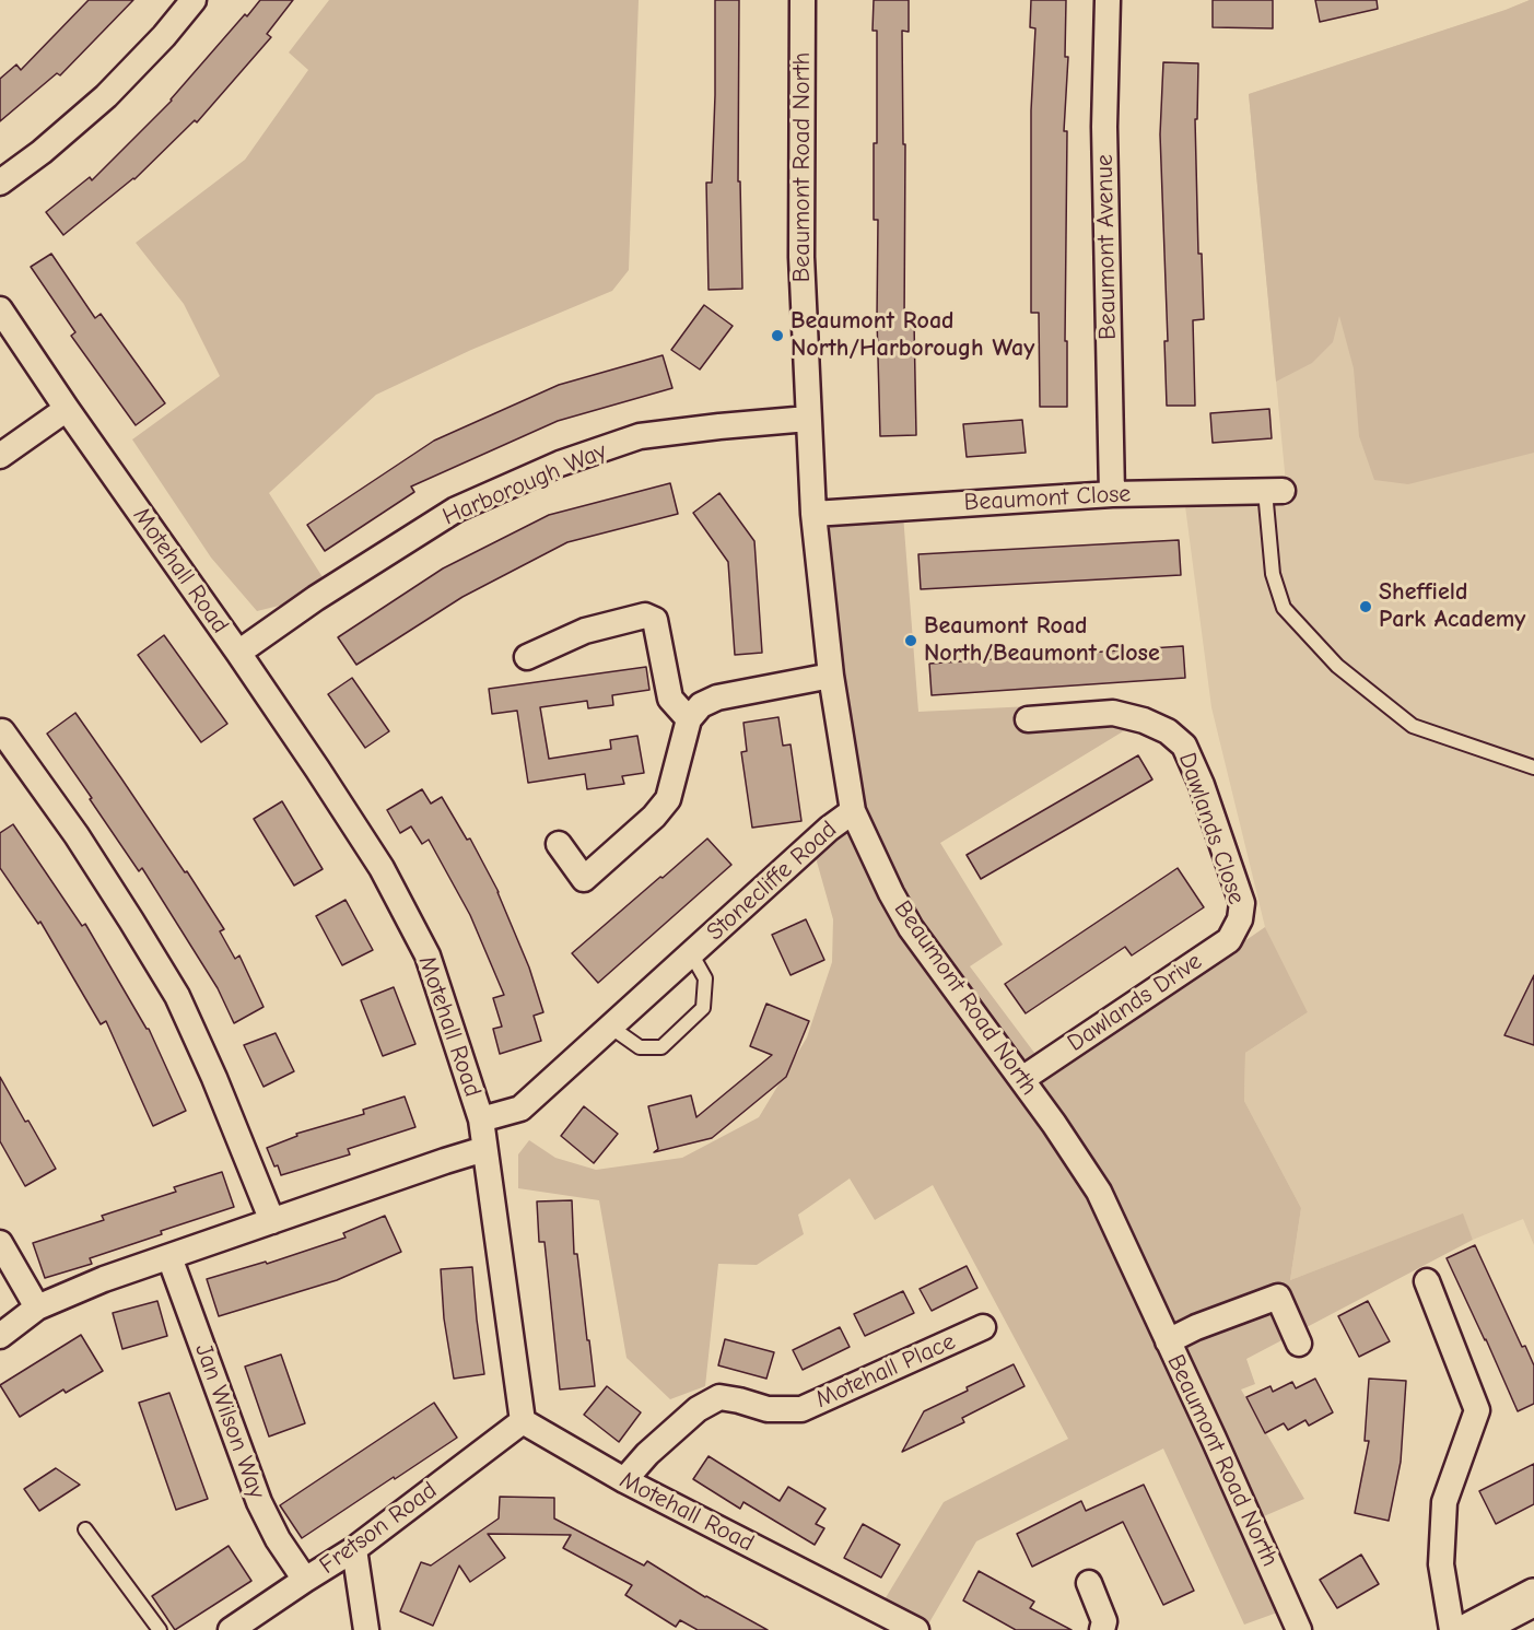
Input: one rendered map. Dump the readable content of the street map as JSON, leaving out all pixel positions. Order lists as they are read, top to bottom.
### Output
{
  "streets": {
    "street": [
      "Beaumont Road North",
      "Beaumont Avenue",
      "Harborough Way",
      "Beaumont Close",
      "Motehall Road",
      "Dawlands Close",
      "Stonecliffe Road",
      "Dawlands Drive",
      "Motehall Place",
      "Jan Wilson Way",
      "Fretson Road"
    ]
  },
  "crossings": [
    ["Beaumont Road North", "Harborough Way"],
    ["Beaumont Road North", "Beaumont Close"],
    ["Beaumont Road North", "Stonecliffe Road"],
    ["Beaumont Road North", "Dawlands Drive"],
    ["Beaumont Avenue", "Beaumont Close"],
    ["Harborough Way", "Motehall Road"],
    ["Motehall Road", "Stonecliffe Road"],
    ["Motehall Road", "Motehall Place"],
    ["Motehall Road", "Fretson Road"],
    ["Dawlands Close", "Dawlands Drive"],
    ["Jan Wilson Way", "Fretson Road"]
  ],
  "places": ["Beaumont Road North/Harborough Way", "Sheffield Park Academy", "Beaumont Road North/Beaumont Close"]
}
